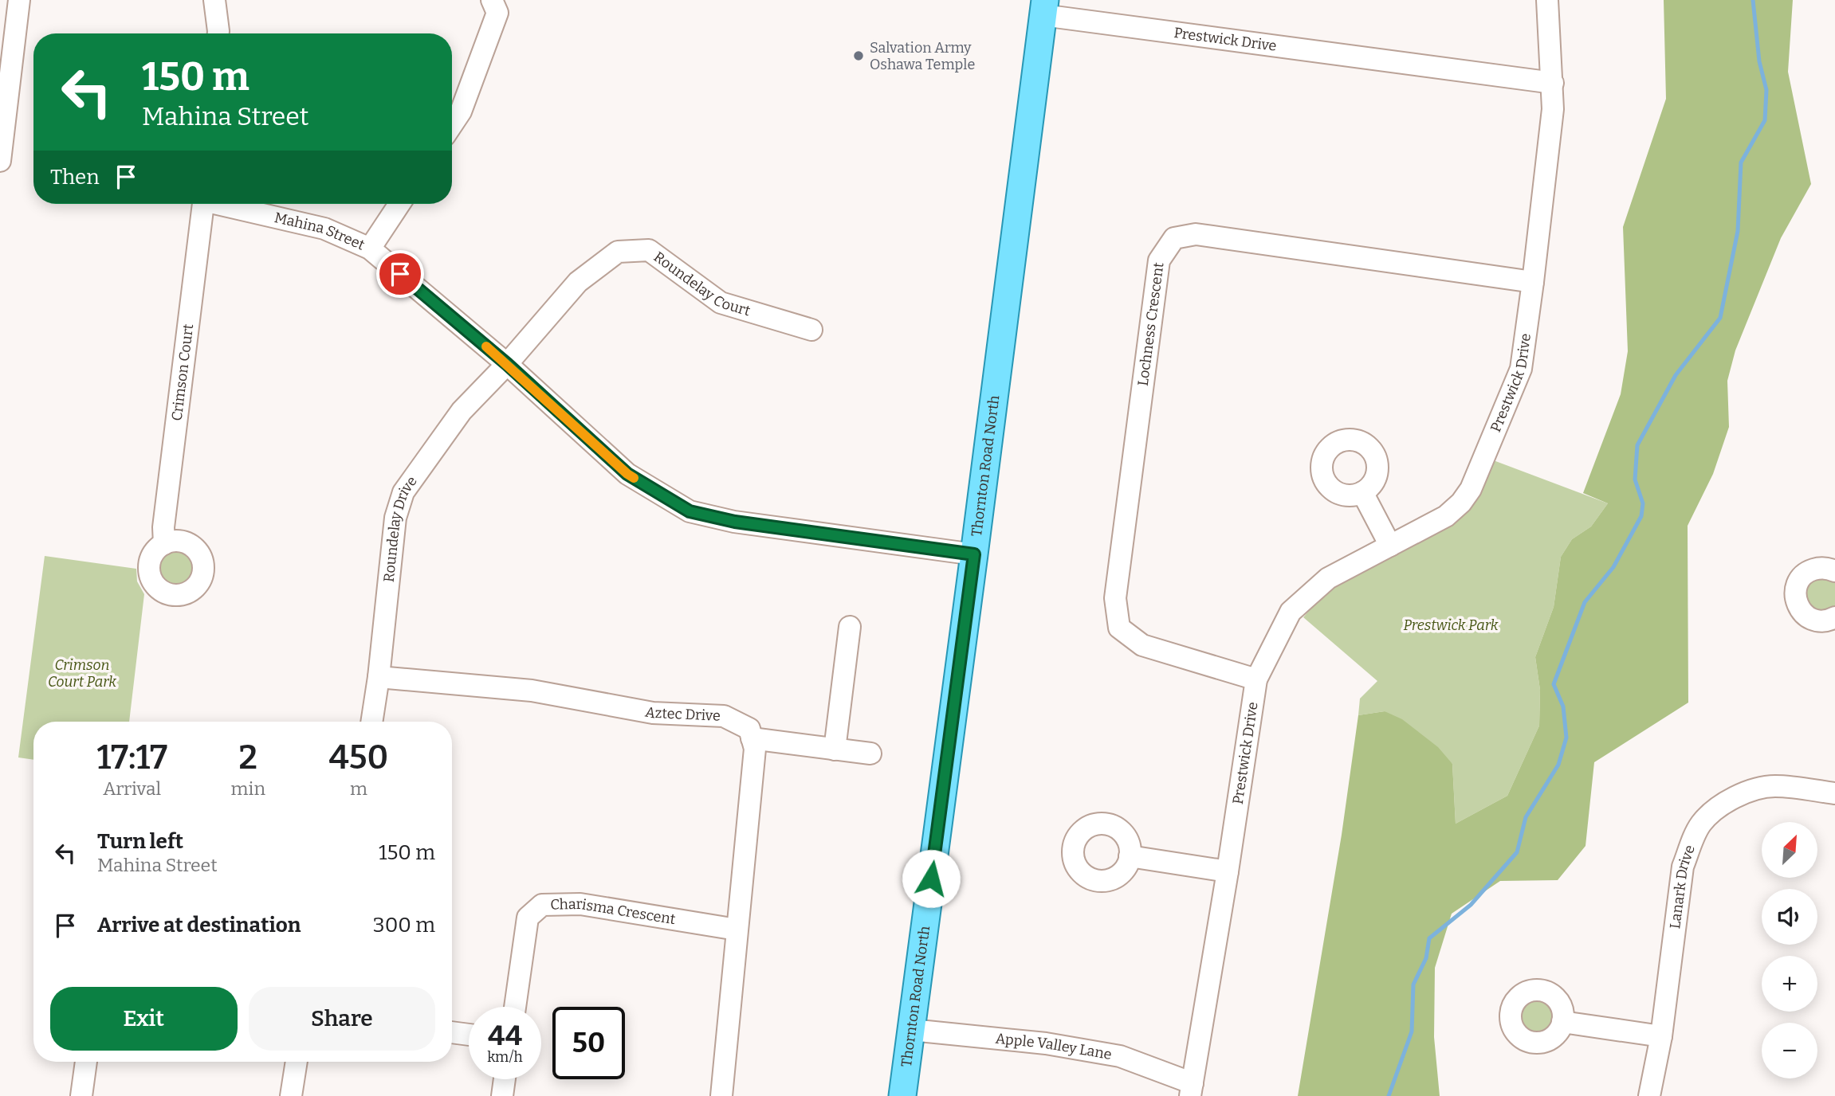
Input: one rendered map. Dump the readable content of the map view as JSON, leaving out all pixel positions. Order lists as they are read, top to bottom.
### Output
{
  "streets": {
    "main road": ["Thornton Road North"],
    "street": [
      "Prestwick Drive",
      "Mahina Street",
      "Roundelay Court",
      "Lochness Crescent",
      "Crimson Court",
      "Roundelay Drive",
      "Aztec Drive",
      "Lanark Drive",
      "Charisma Crescent",
      "Apple Valley Lane"
    ]
  },
  "crossings": [
    ["Prestwick Drive", "Lochness Crescent"],
    ["Prestwick Drive", "Thornton Road North"],
    ["Prestwick Drive", "Apple Valley Lane"],
    ["Mahina Street", "Roundelay Court"],
    ["Mahina Street", "Thornton Road North"],
    ["Mahina Street", "Roundelay Drive"],
    ["Roundelay Court", "Roundelay Drive"],
    ["Thornton Road North", "Apple Valley Lane"],
    ["Roundelay Drive", "Aztec Drive"]
  ],
  "parks": ["Prestwick Park", "Crimson Court Park"],
  "places": ["Salvation Army Oshawa Temple"],
  "north": "top right",
  "page": {
    "turn": ["150 m", "Mahina Street"],
    "then": "Then",
    "eta": [
      "17:17",
      "Arrival",
      "2",
      "min",
      "450",
      "m"
    ],
    "list": [
      {
        "name": "Turn left",
        "note": "Mahina Street",
        "value": "150 m"
      },
      {
        "name": "Arrive at destination",
        "value": "300 m"
      }
    ],
    "map_buttons": ["+", "−"],
    "buttons": ["Exit", "Share"],
    "speed": "44 km/h",
    "limit": "50"
  }
}
